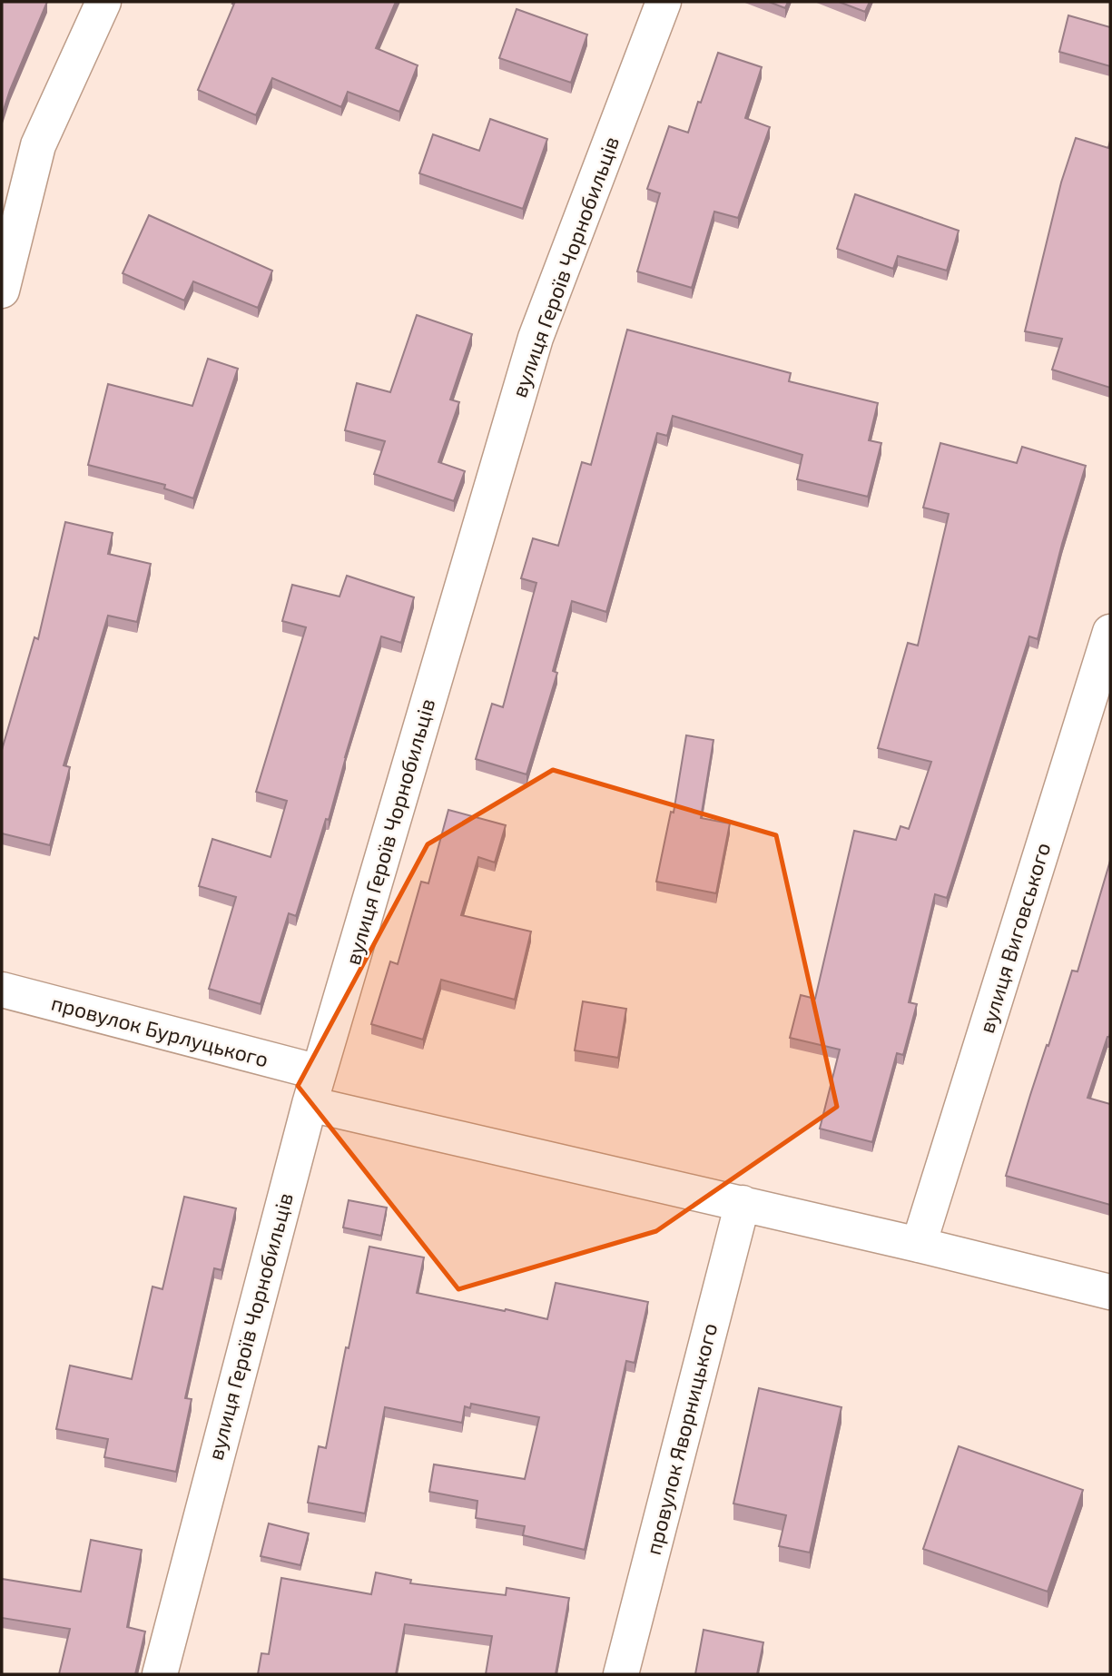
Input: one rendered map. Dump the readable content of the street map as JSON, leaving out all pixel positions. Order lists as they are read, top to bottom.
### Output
{
  "streets": {
    "street": [
      "вулиця Героїв Чорнобильців",
      "вулиця Виговського",
      "провулок Бурлуцького",
      "провулок Яворницького"
    ]
  },
  "crossings": [
    ["вулиця Героїв Чорнобильців", "провулок Бурлуцького"],
    ["вулиця Виговського", "провулок Бурлуцького"],
    ["провулок Бурлуцького", "провулок Яворницького"]
  ]
}
